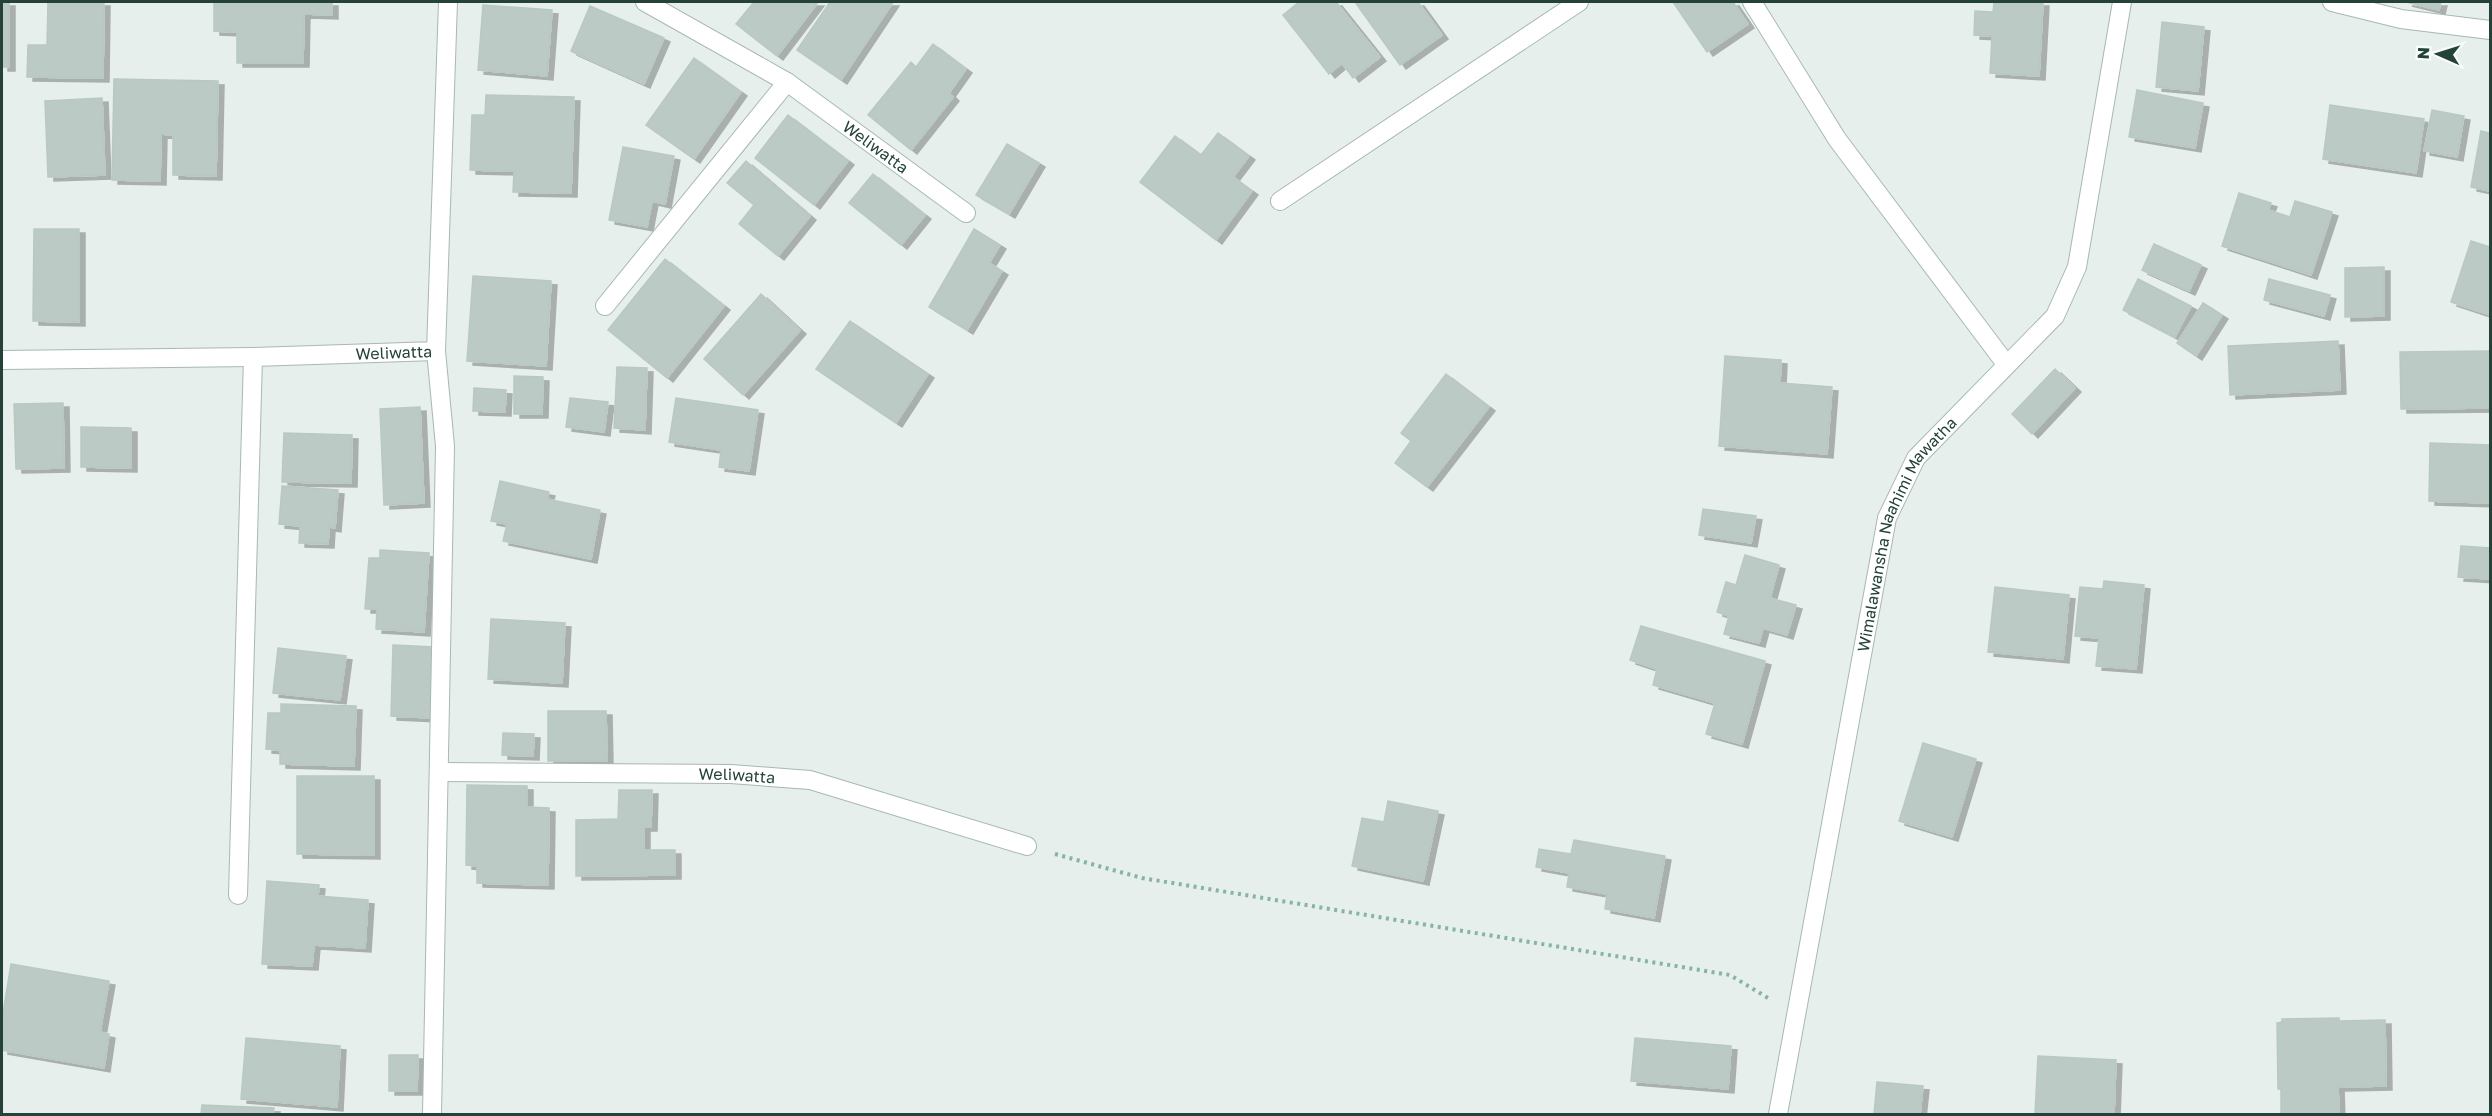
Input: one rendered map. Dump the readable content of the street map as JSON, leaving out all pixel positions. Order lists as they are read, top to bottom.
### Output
{
  "streets": {
    "street": ["Weliwatta", "Wimalawansha Naahimi Mawatha"]
  },
  "north": "left"
}
